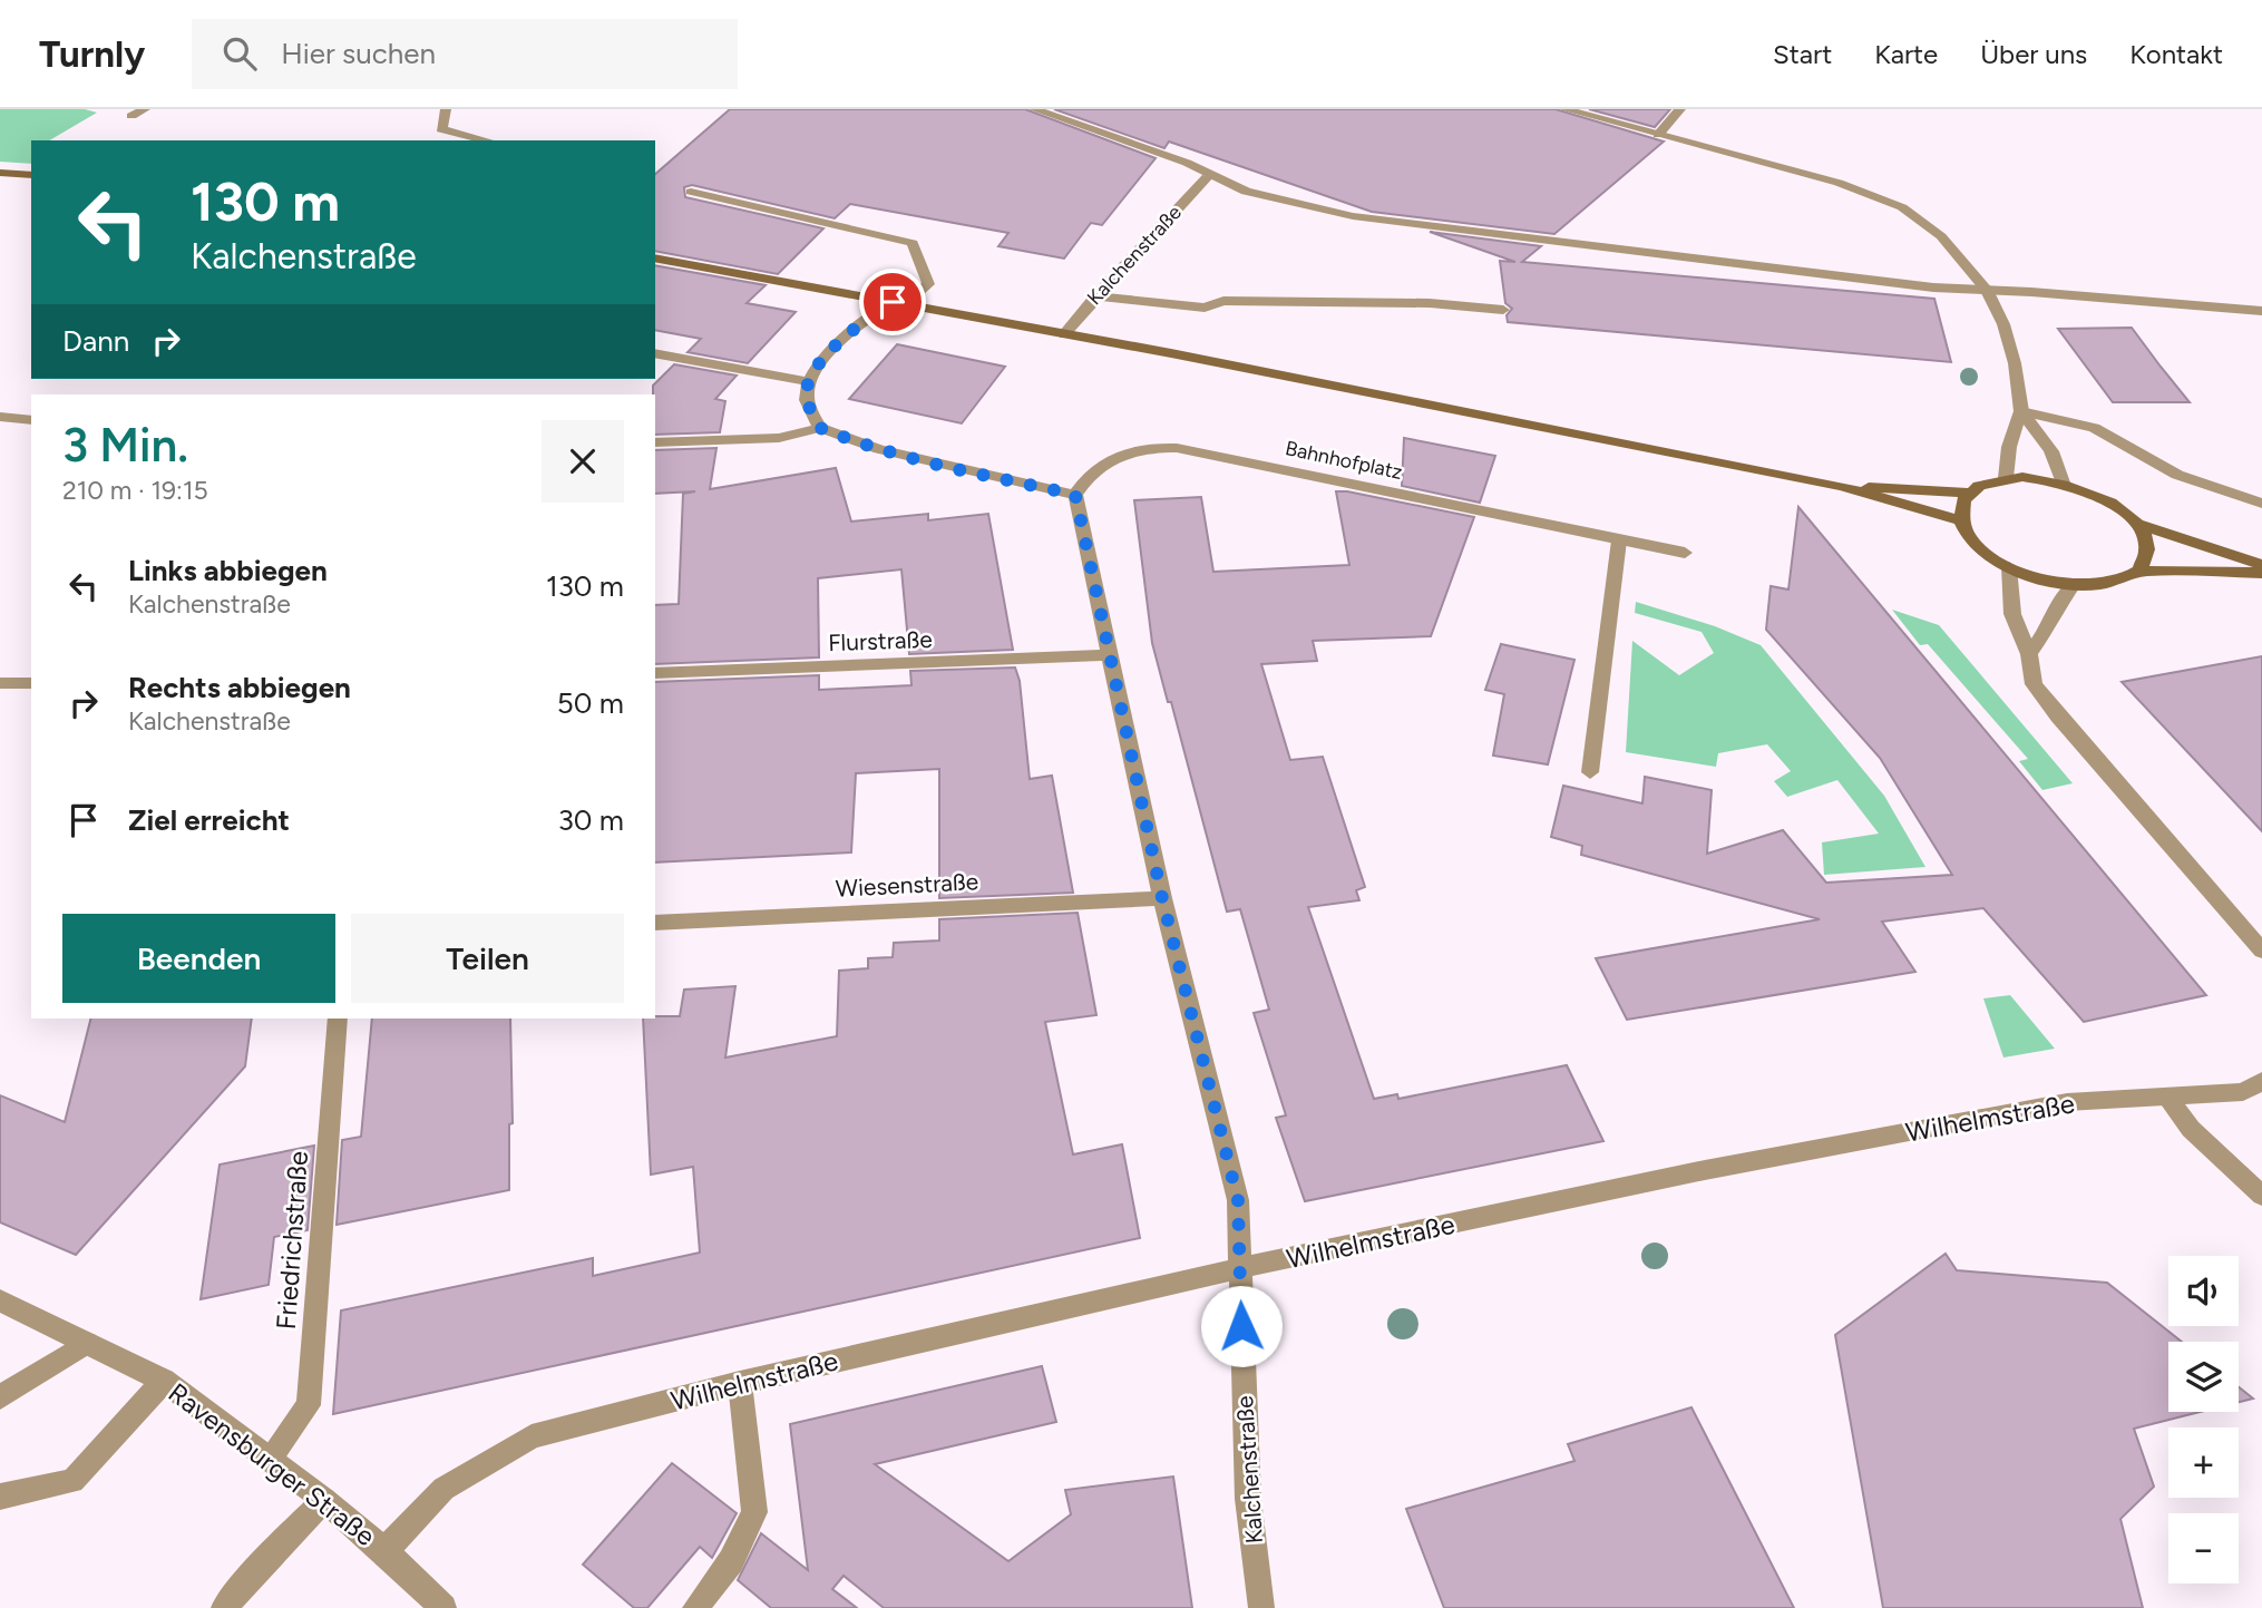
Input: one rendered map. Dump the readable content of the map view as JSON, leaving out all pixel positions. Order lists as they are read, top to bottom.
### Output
{
  "streets": {
    "street": [
      "Kalchenstraße",
      "Bahnhofplatz",
      "Flurstraße",
      "Wiesenstraße",
      "Wilhelmstraße",
      "Friedrichstraße",
      "Ravensburger Straße"
    ]
  },
  "crossings": [
    ["Kalchenstraße", "Bahnhofplatz"],
    ["Kalchenstraße", "Flurstraße"],
    ["Kalchenstraße", "Wiesenstraße"],
    ["Kalchenstraße", "Wilhelmstraße"],
    ["Wilhelmstraße", "Ravensburger Straße"],
    ["Friedrichstraße", "Ravensburger Straße"]
  ],
  "page": {
    "header": "Turnly",
    "search": "Hier suchen",
    "nav": [
      "Start",
      "Karte",
      "Über uns",
      "Kontakt"
    ],
    "turn": ["130 m", "Kalchenstraße"],
    "then": "Dann",
    "heading": ["3 Min.", "210 m · 19:15"],
    "list": [
      {
        "name": "Links abbiegen",
        "note": "Kalchenstraße",
        "value": "130 m"
      },
      {
        "name": "Rechts abbiegen",
        "note": "Kalchenstraße",
        "value": "50 m"
      },
      {
        "name": "Ziel erreicht",
        "value": "30 m"
      }
    ],
    "buttons": ["Beenden", "Teilen"],
    "map_buttons": ["+", "−"]
  }
}
